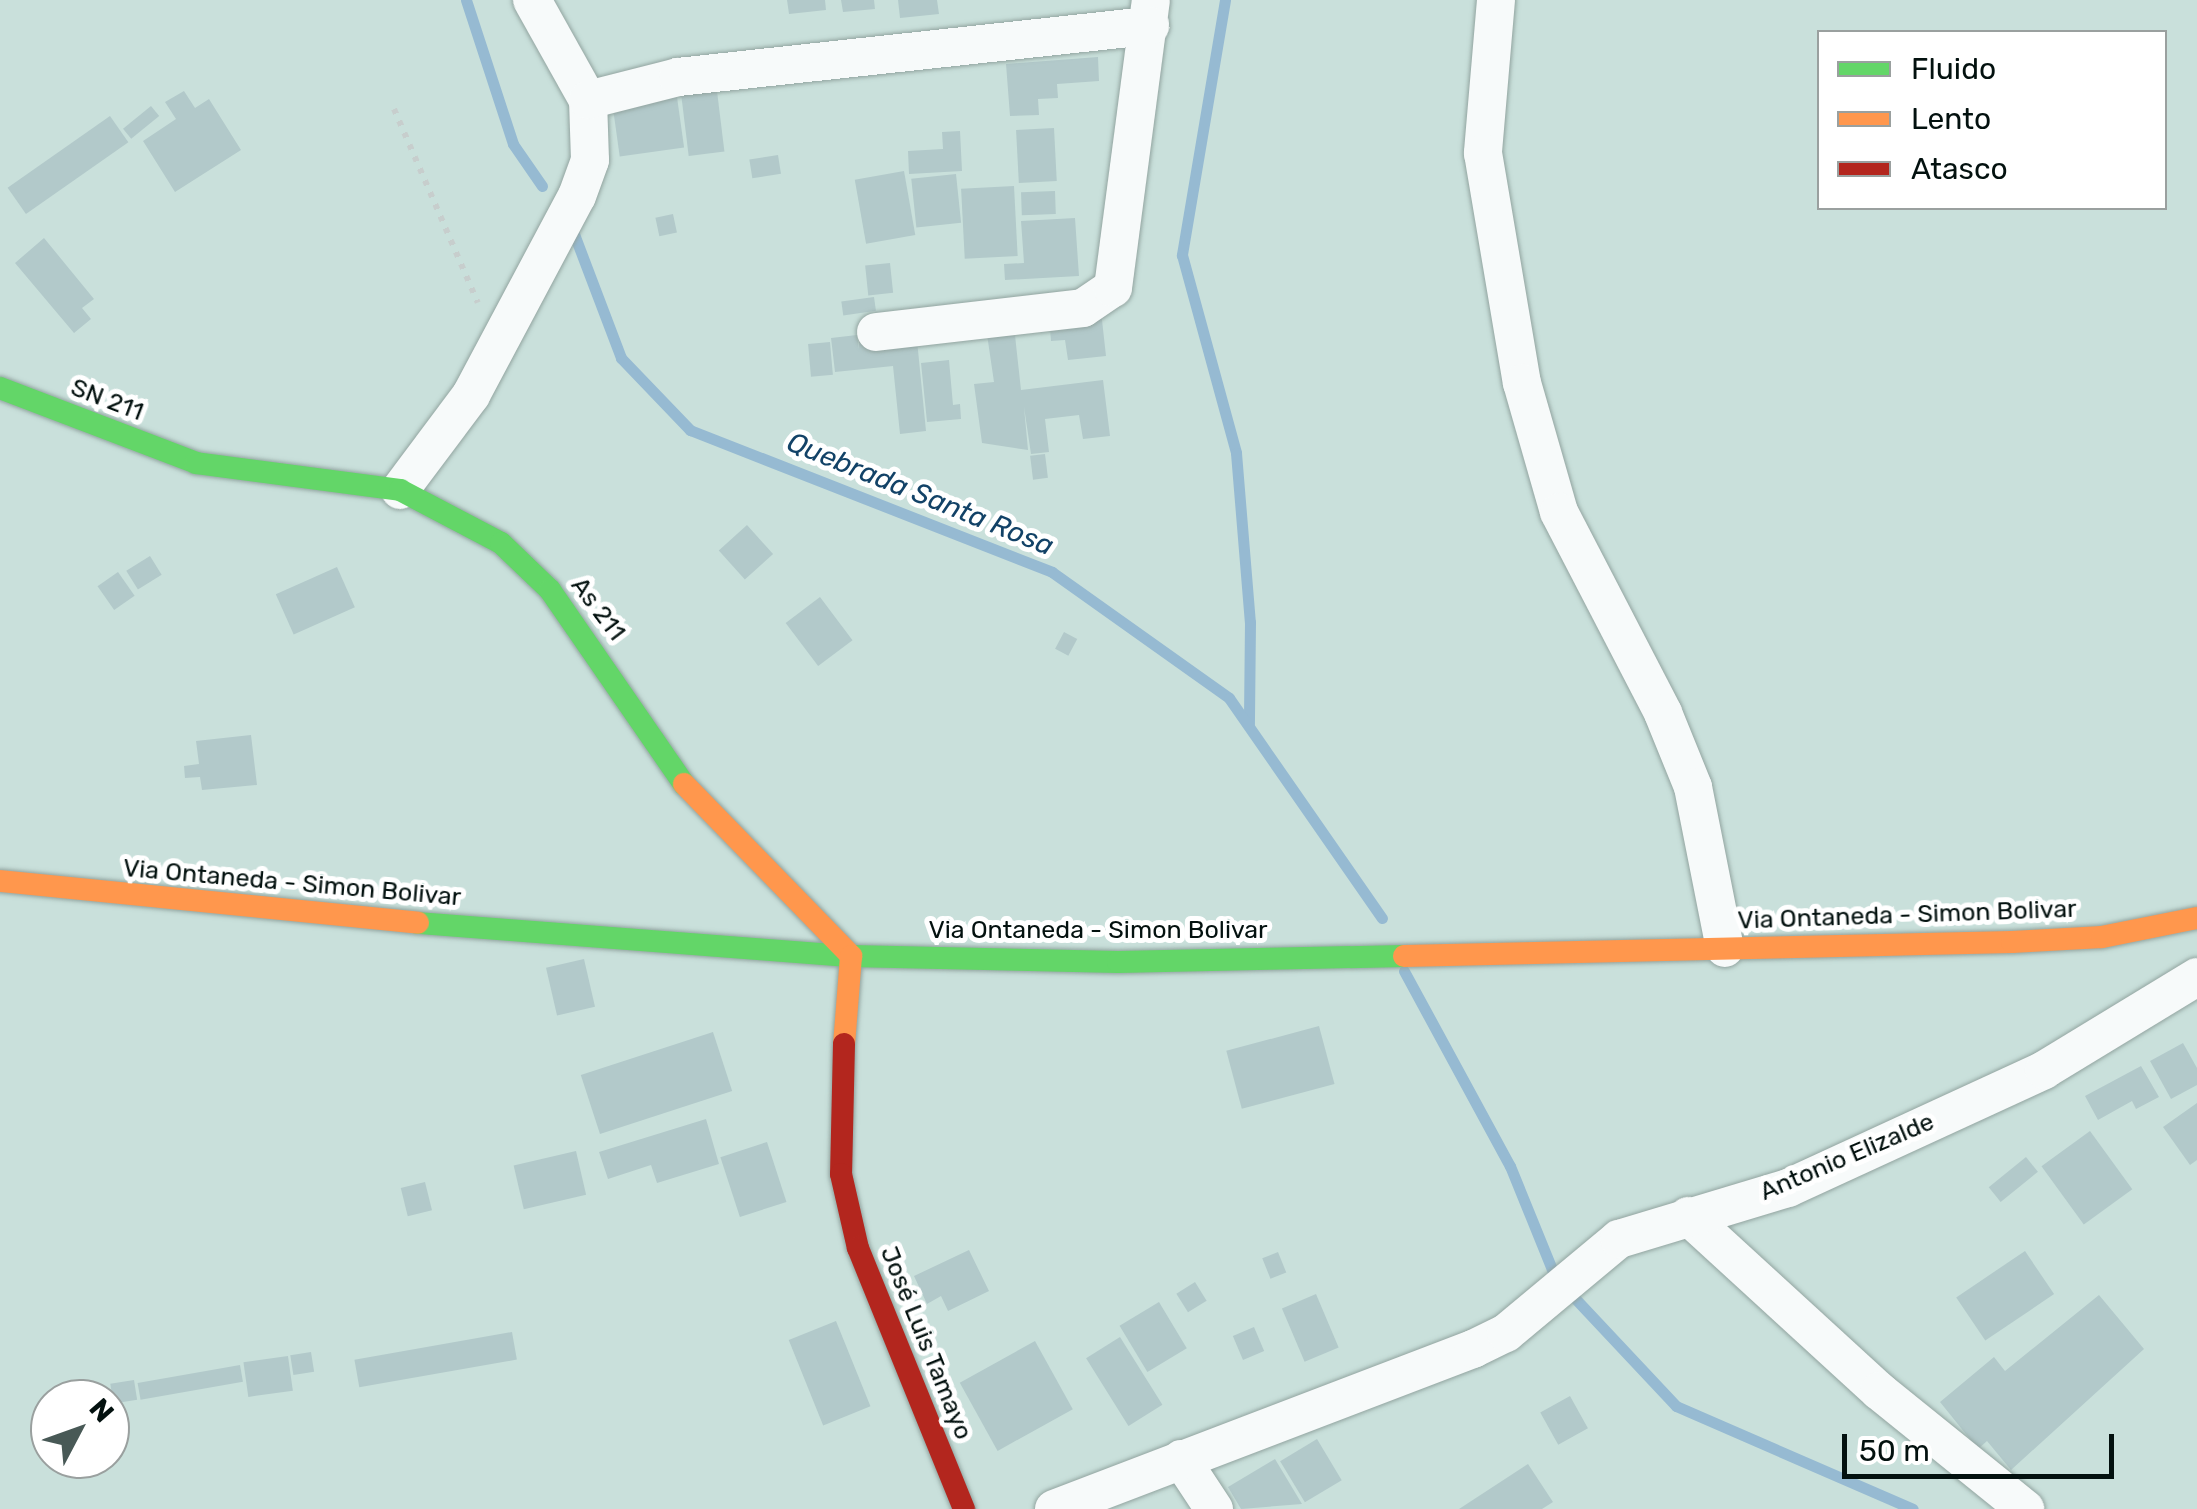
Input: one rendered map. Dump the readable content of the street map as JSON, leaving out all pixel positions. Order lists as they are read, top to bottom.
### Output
{
  "streets": {
    "street": [
      "SN 211",
      "As 211",
      "Via Ontaneda - Simon Bolivar",
      "Antonio Elizalde",
      "José Luis Tamayo"
    ]
  },
  "crossings": [
    ["SN 211", "As 211"],
    ["As 211", "Via Ontaneda - Simon Bolivar"],
    ["As 211", "José Luis Tamayo"],
    ["Via Ontaneda - Simon Bolivar", "José Luis Tamayo"]
  ],
  "water": ["Quebrada Santa Rosa"],
  "legend": ["Fluido", "Lento", "Atasco"],
  "scale_bar": "50 m",
  "north": "top right"
}
